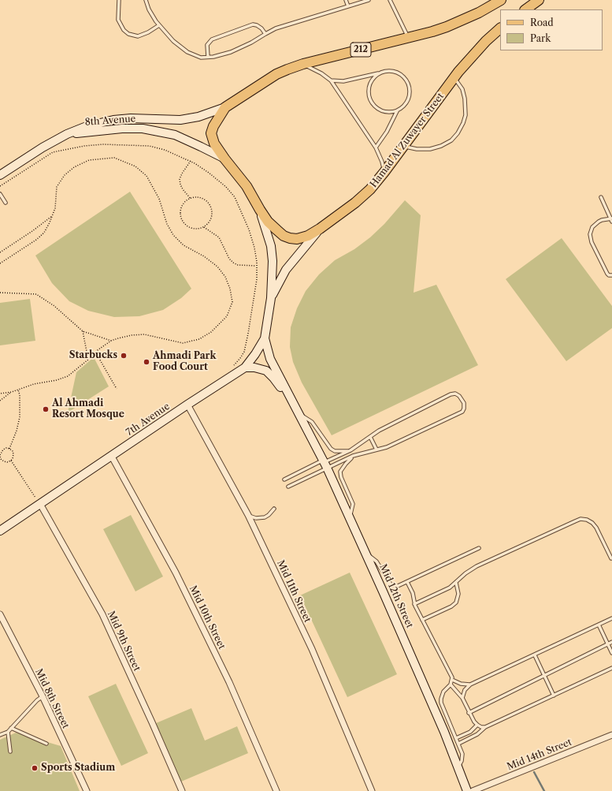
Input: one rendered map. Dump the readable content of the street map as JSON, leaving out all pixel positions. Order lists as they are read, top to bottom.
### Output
{
  "streets": {
    "main road": [
      "212",
      "8th Avenue",
      "Hamad Al Zuwayer Street",
      "7th Avenue",
      "Mid 12th Street"
    ],
    "street": [
      "Mid 11th Street",
      "Mid 10th Street",
      "Mid 9th Street",
      "Mid 8th Street",
      "Mid 14th Street"
    ]
  },
  "crossings": [
    ["8th Avenue", "Hamad Al Zuwayer Street"],
    ["Hamad Al Zuwayer Street", "7th Avenue"],
    ["7th Avenue", "Mid 11th Street"],
    ["7th Avenue", "Mid 12th Street"],
    ["7th Avenue", "Mid 10th Street"],
    ["7th Avenue", "Mid 9th Street"]
  ],
  "places": [
    "Starbucks",
    "Ahmadi Park Food Court",
    "Al Ahmadi Resort Mosque",
    "Sports Stadium"
  ],
  "legend": ["Road", "Park"]
}
